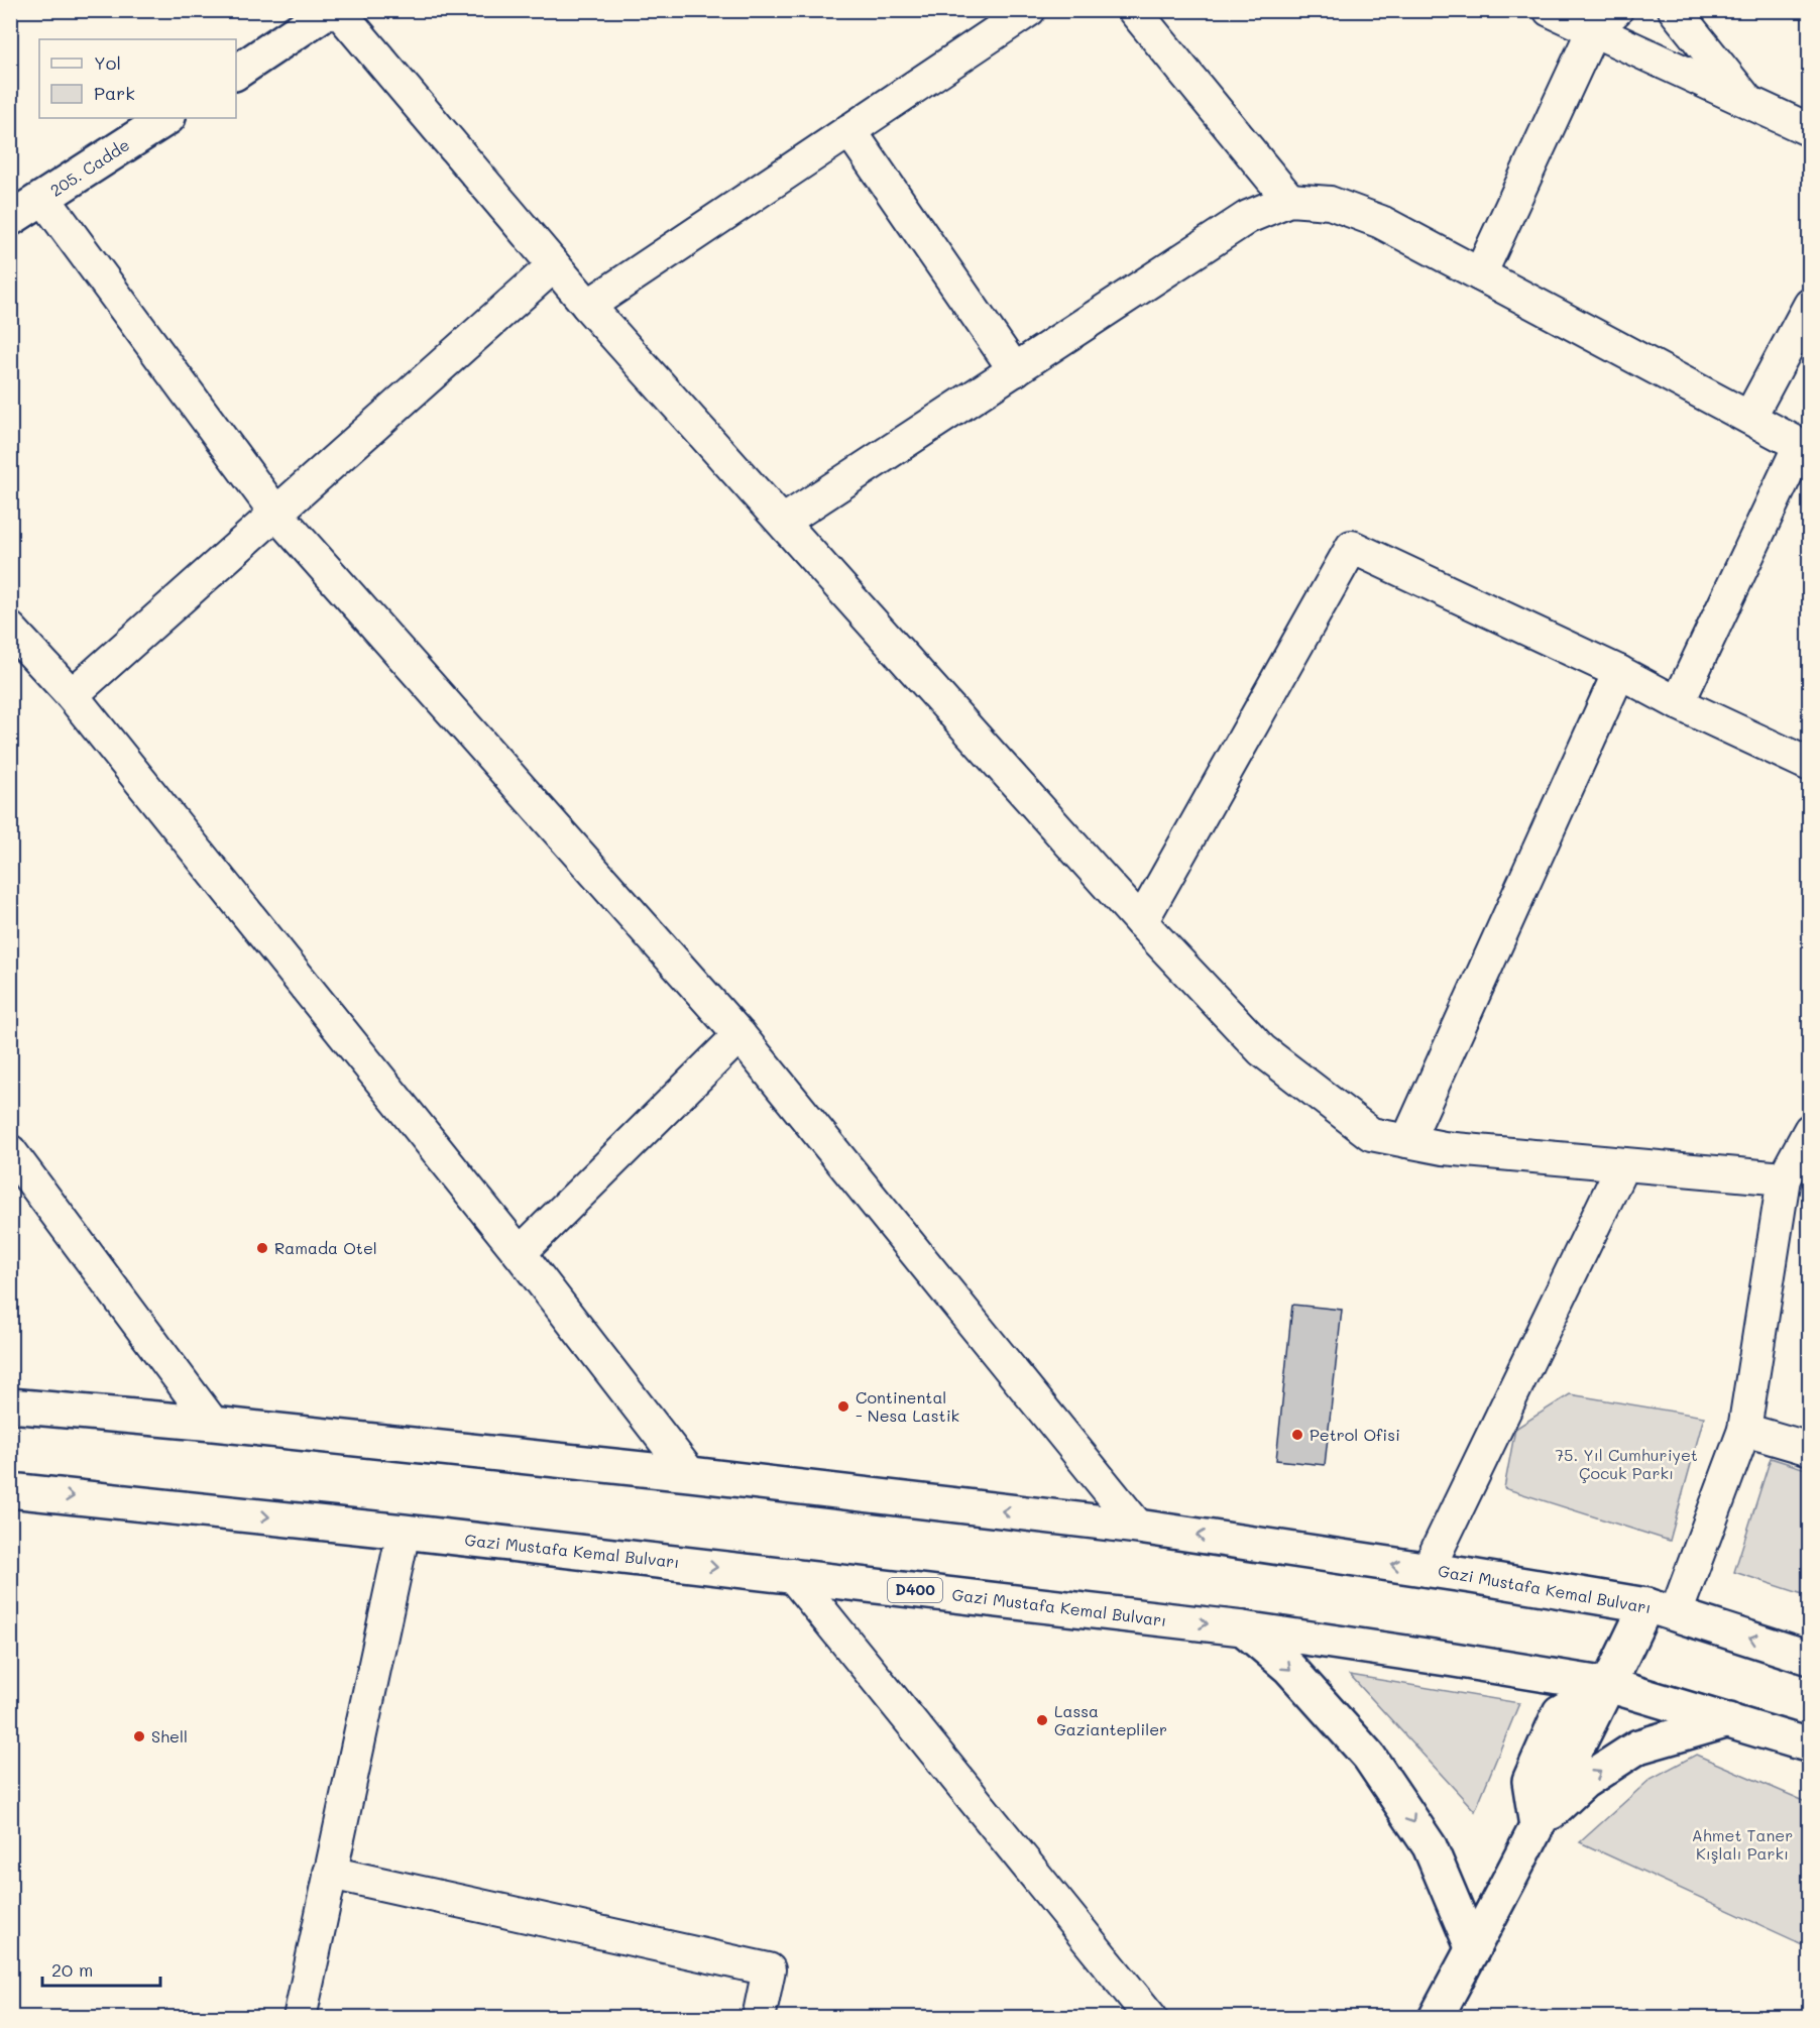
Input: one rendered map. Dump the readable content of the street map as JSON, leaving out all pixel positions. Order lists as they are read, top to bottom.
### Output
{
  "streets": {
    "main road": ["205. Cadde", "Gazi Mustafa Kemal Bulvarı", "D400"]
  },
  "parks": ["75. Yıl Cumhuriyet Çocuk Parkı", "Ahmet Taner Kışlalı Parkı"],
  "places": [
    "Ramada Otel",
    "Continental - Nesa Lastik",
    "Petrol Ofisi",
    "Lassa Gaziantepliler",
    "Shell"
  ],
  "legend": ["Yol", "Park"],
  "scale_bar": "20 m"
}
